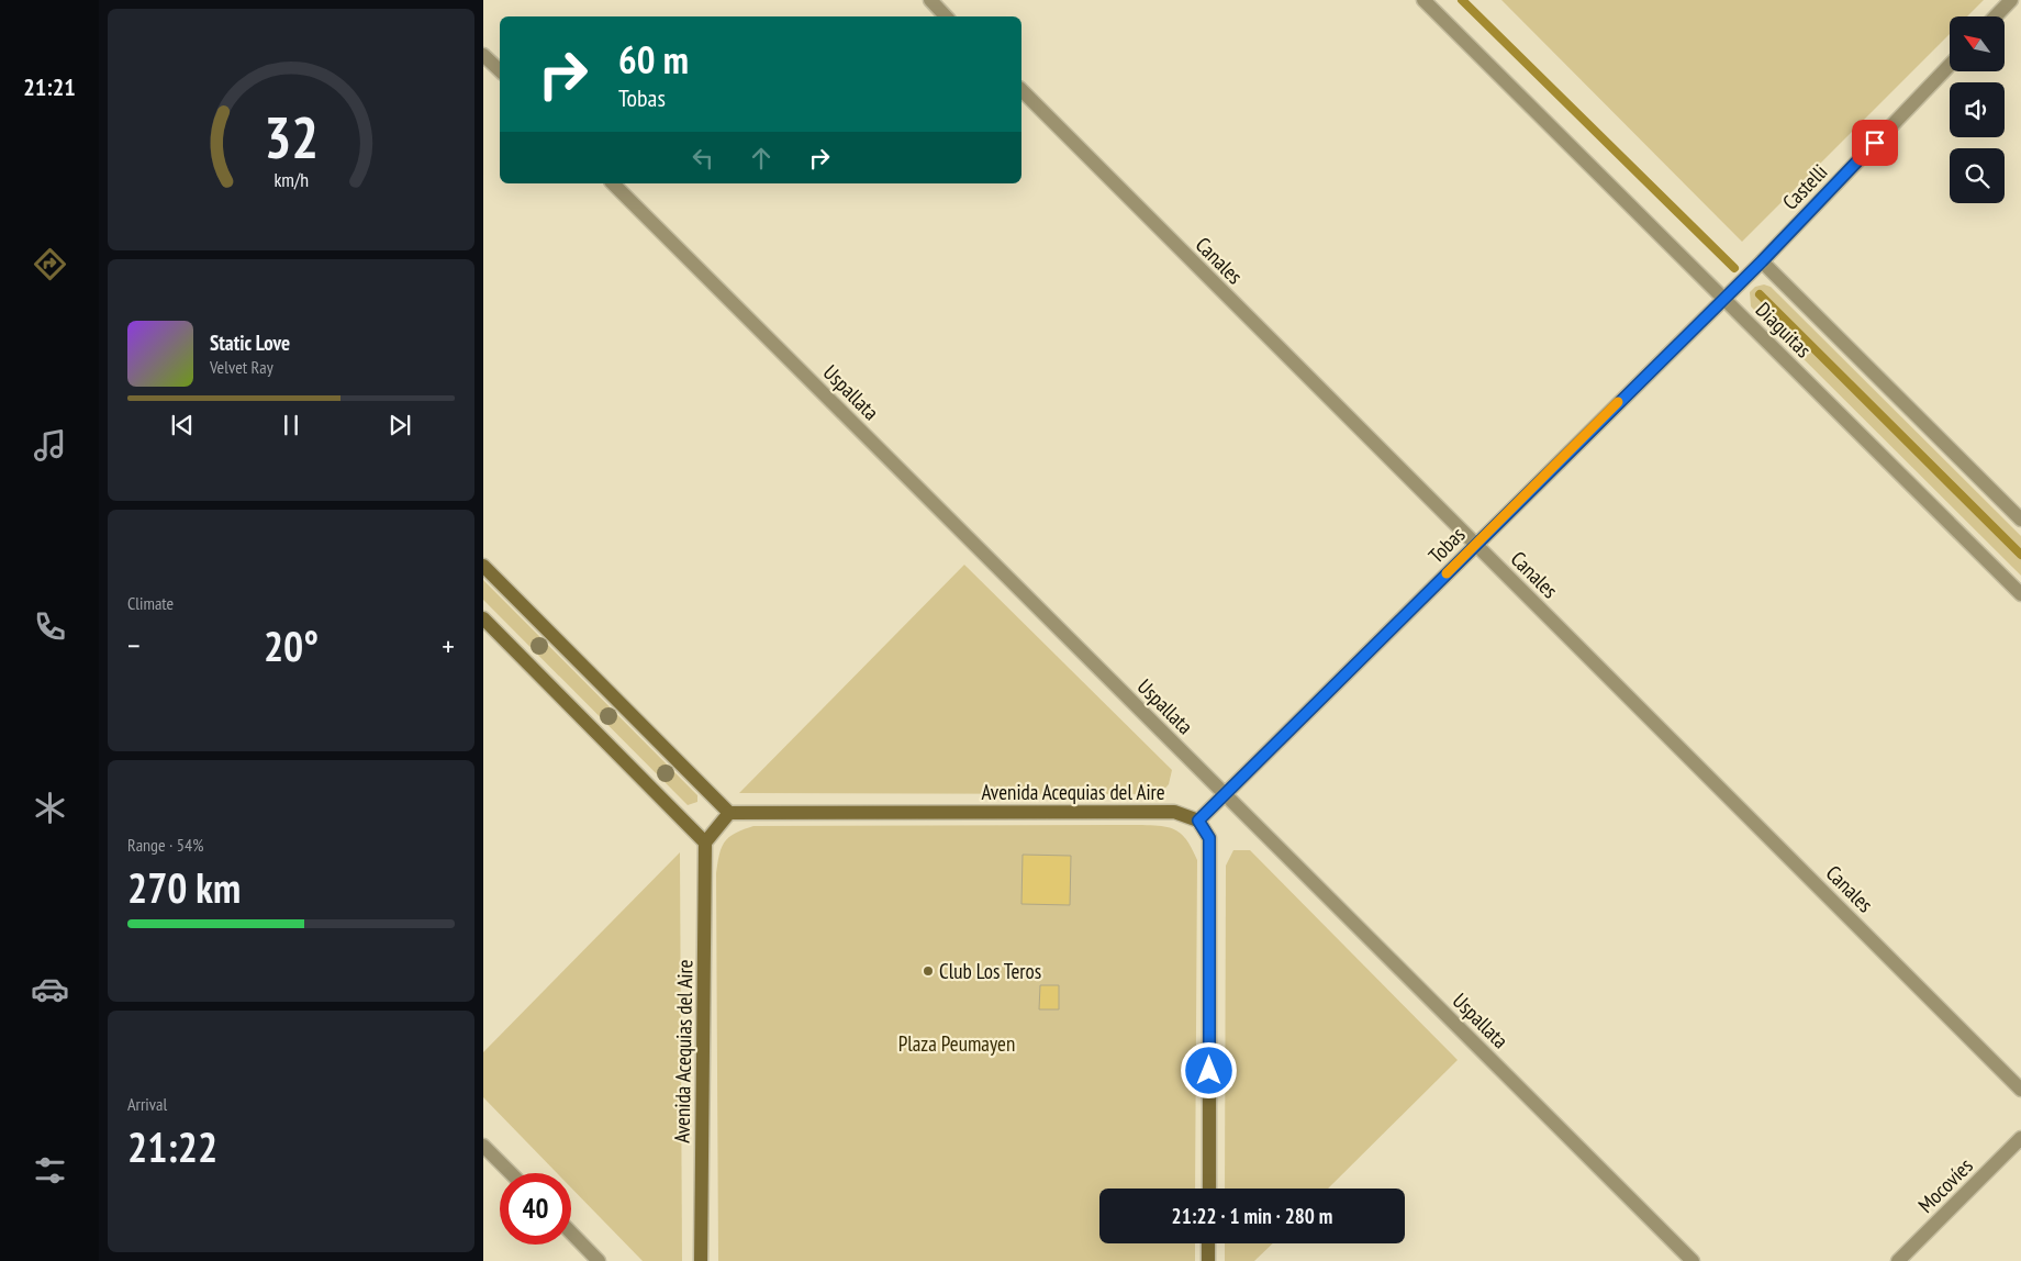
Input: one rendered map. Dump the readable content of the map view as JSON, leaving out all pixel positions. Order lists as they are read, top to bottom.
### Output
{
  "streets": {
    "street": [
      "Castelli",
      "Canales",
      "Diaguitas",
      "Uspallata",
      "Tobas",
      "Avenida Acequias del Aire",
      "Mocovíes"
    ]
  },
  "crossings": [
    ["Castelli", "Diaguitas"],
    ["Castelli", "Tobas"],
    ["Canales", "Tobas"],
    ["Diaguitas", "Tobas"],
    ["Uspallata", "Tobas"],
    ["Tobas", "Avenida Acequias del Aire"]
  ],
  "parks": ["Plaza Peumayen"],
  "places": ["Club Los Teros"],
  "north": "top left",
  "page": {
    "tabs": "21:21",
    "turn": ["60 m", "Tobas"],
    "song": ["Static Love", "Velvet Ray"],
    "tile": [
      "Climate",
      ["Range · 54%", "270 km"],
      ["Arrival", "21:22"]
    ],
    "heat": ["−", "20°", "+"],
    "limit": "40",
    "trip": "21:22 · 1 min · 280 m",
    "gauge": ["32", "km/h"]
  }
}
